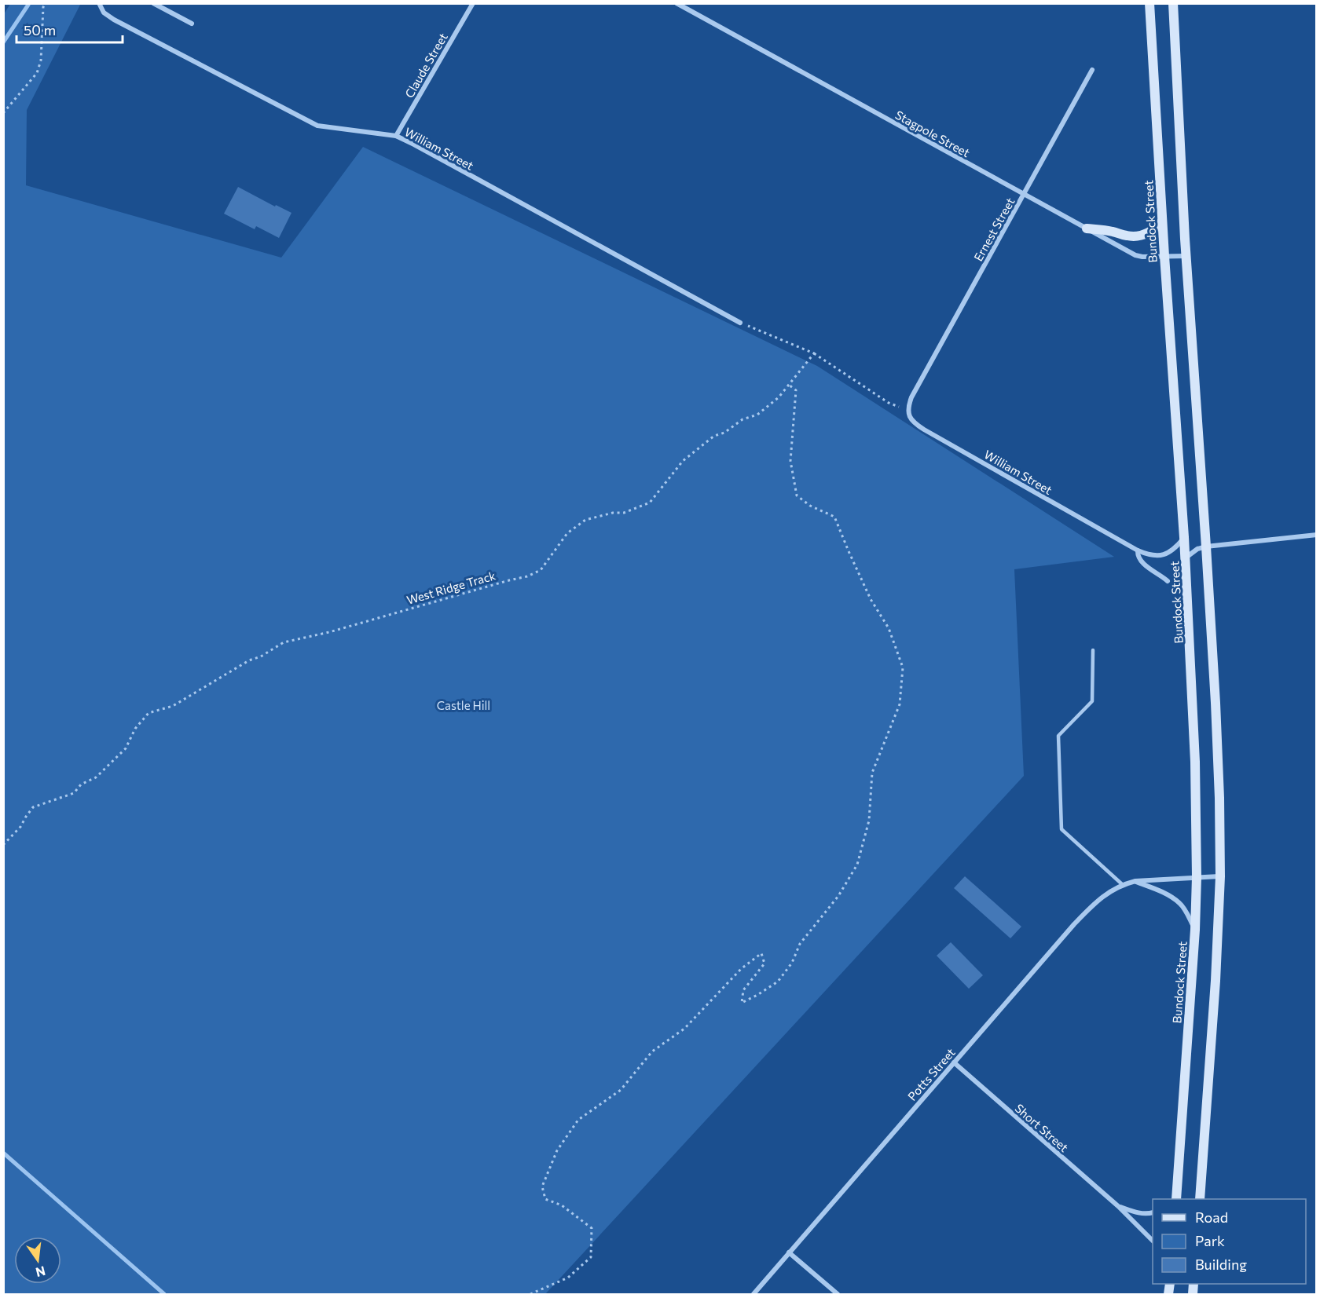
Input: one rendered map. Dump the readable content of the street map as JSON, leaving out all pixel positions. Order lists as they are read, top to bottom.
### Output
{
  "streets": {
    "main road": ["Bundock Street"],
    "street": [
      "Claude Street",
      "Stagpole Street",
      "William Street",
      "Ernest Street",
      "Potts Street",
      "Short Street"
    ],
    "path": ["West Ridge Track"]
  },
  "crossings": [
    ["Claude Street", "William Street"],
    ["Stagpole Street", "Bundock Street"],
    ["Stagpole Street", "Ernest Street"],
    ["William Street", "Bundock Street"],
    ["William Street", "Ernest Street"],
    ["Bundock Street", "Potts Street"],
    ["Potts Street", "Short Street"]
  ],
  "parks": ["Castle Hill"],
  "legend": ["Road", "Park", "Building"],
  "scale_bar": "50 m",
  "north": "bottom"
}
